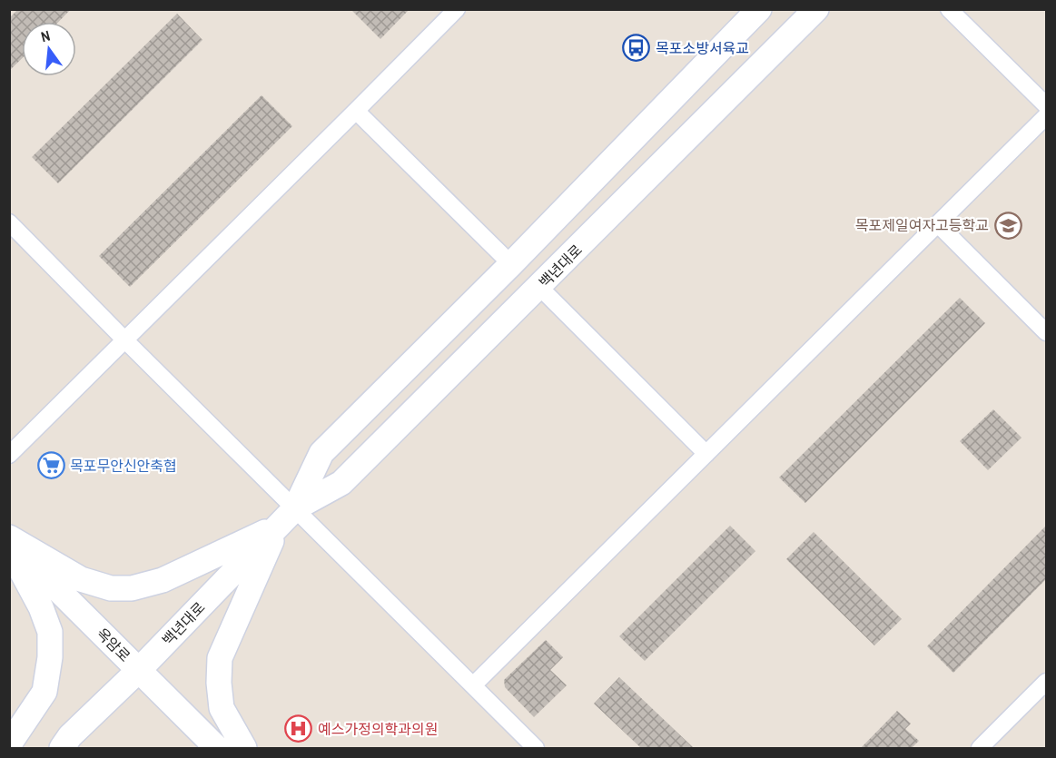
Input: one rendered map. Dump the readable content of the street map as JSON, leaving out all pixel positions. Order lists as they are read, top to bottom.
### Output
{
  "streets": {
    "street": ["백년대로", "옥암로"]
  },
  "crossings": [
    ["백년대로", "옥암로"]
  ],
  "places": {
    "bus stop": ["목포소방서육교"],
    "school or university": ["목포제일여자고등학교"],
    "supermarket": ["목포무안신안축협"],
    "hospital": ["예스가정의학과의원"]
  },
  "north": "top"
}
